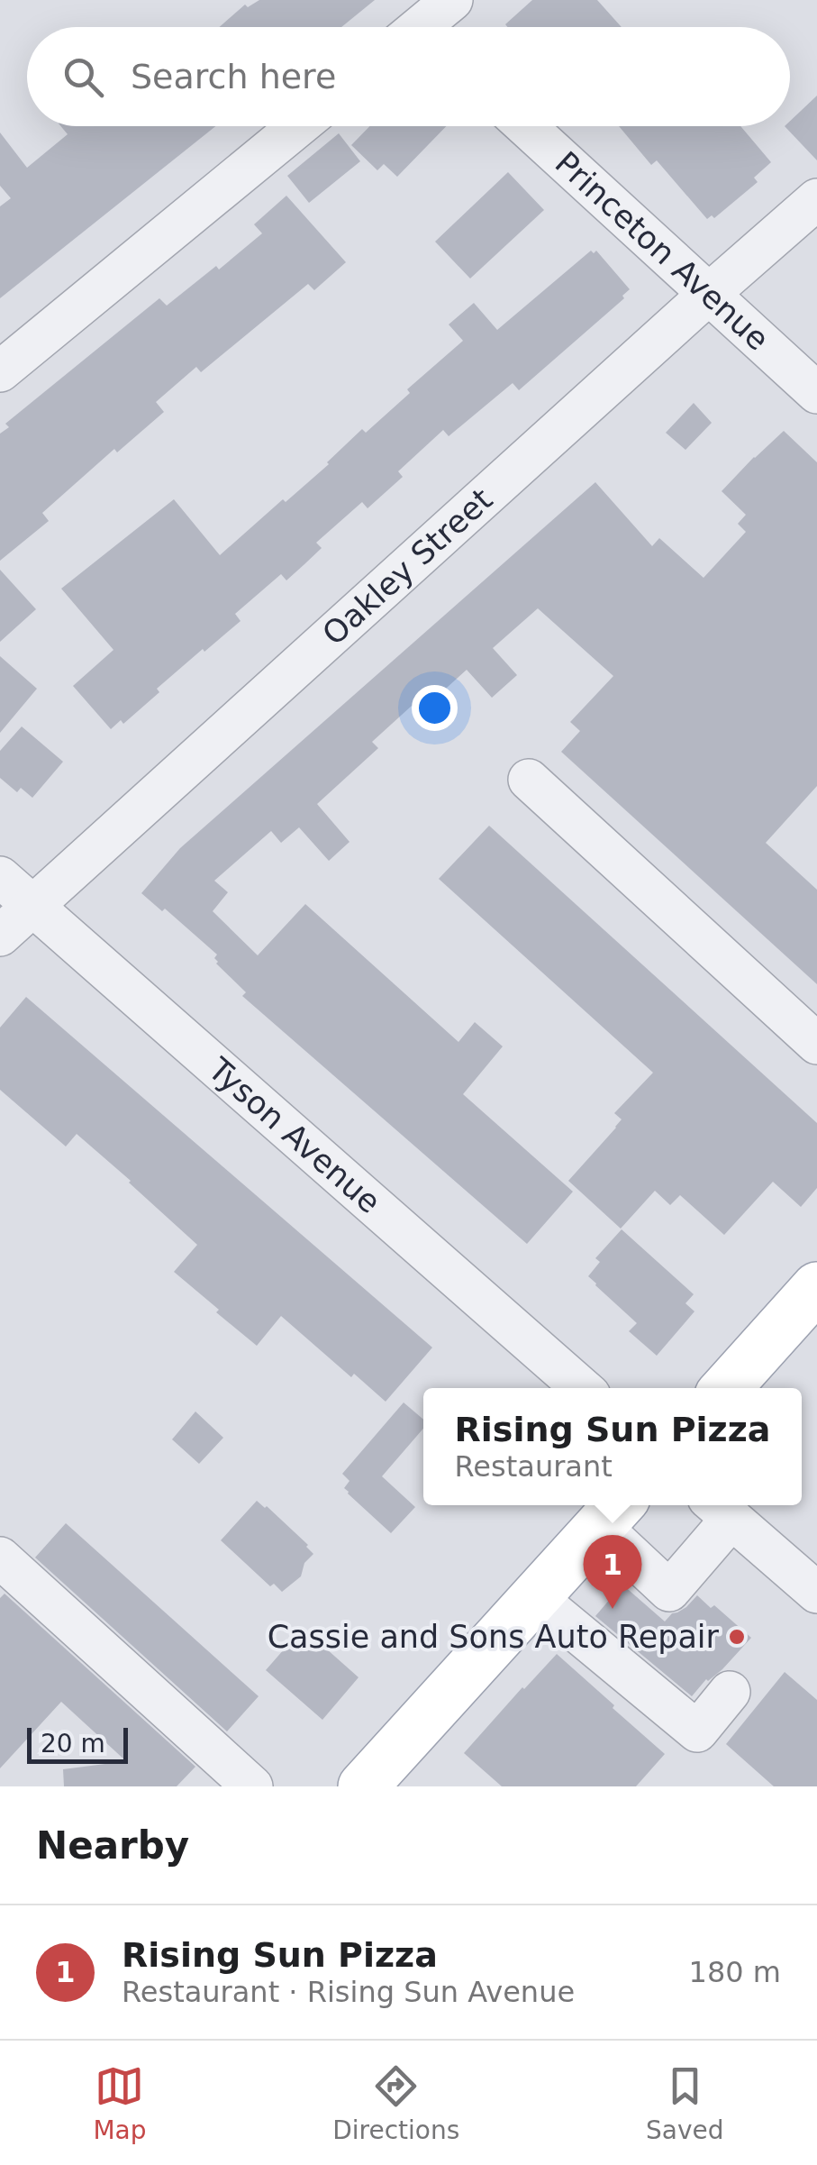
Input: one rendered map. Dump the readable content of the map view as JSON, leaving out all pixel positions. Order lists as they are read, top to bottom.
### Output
{
  "streets": {
    "street": ["Princeton Avenue", "Oakley Street", "Tyson Avenue"]
  },
  "crossings": [
    ["Princeton Avenue", "Oakley Street"],
    ["Oakley Street", "Tyson Avenue"]
  ],
  "places": ["Cassie and Sons Auto Repair"],
  "scale_bar": "20 m",
  "page": {
    "search": "Search here",
    "popup": ["Rising Sun Pizza", "Restaurant"],
    "pins": "1",
    "scale": "20 m",
    "heading": "Nearby",
    "list": [
      {
        "mark": "1",
        "name": "Rising Sun Pizza",
        "note": "Restaurant · Rising Sun Avenue",
        "value": "180 m"
      }
    ],
    "nav": ["Map", "Directions", "Saved"]
  }
}
